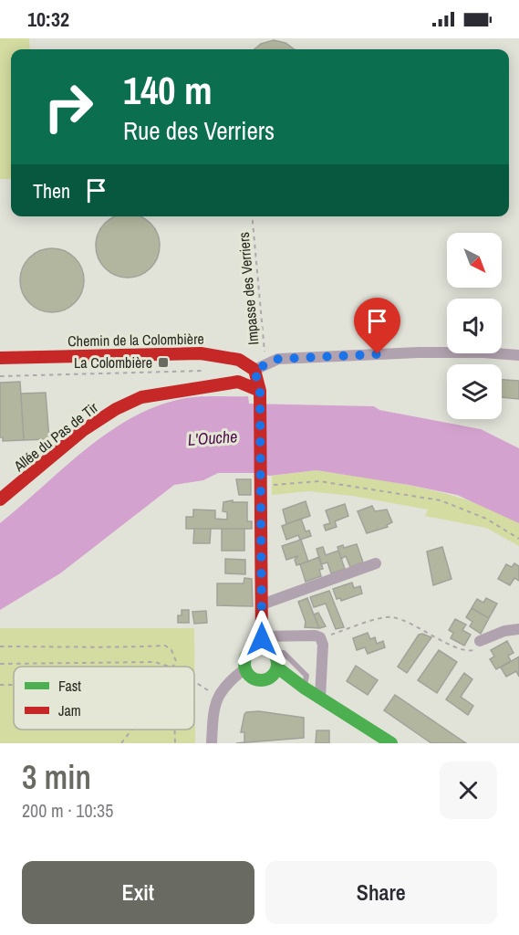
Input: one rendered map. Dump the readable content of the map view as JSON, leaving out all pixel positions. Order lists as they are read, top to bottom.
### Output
{
  "streets": {
    "street": ["Chemin de la Colombière", "Allée du Pas de Tir"],
    "path": ["Impasse des Verriers"]
  },
  "water": ["L'Ouche"],
  "places": {
    "transit": ["La Colombière"]
  },
  "legend": ["Fast", "Jam"],
  "north": "bottom right",
  "page": {
    "status": "10:32",
    "turn": ["140 m", "Rue des Verriers"],
    "then": "Then",
    "heading": ["3 min", "200 m · 10:35"],
    "buttons": ["Exit", "Share"]
  }
}
